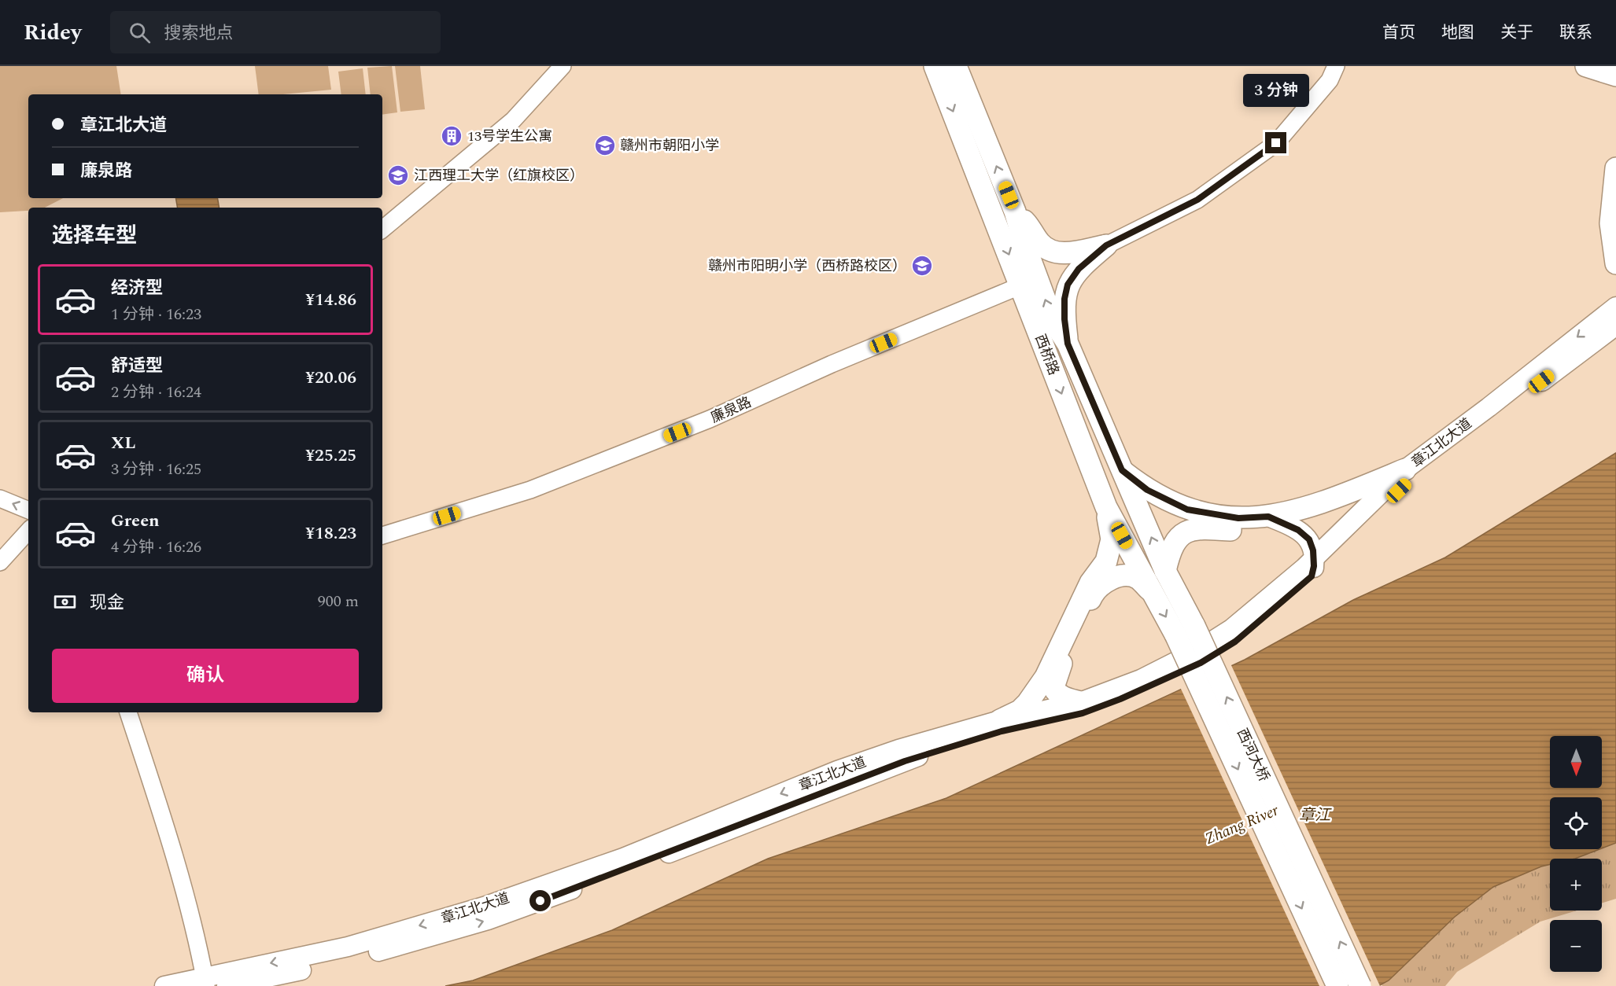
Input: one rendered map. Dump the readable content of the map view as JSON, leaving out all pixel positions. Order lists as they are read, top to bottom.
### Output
{
  "streets": {
    "main road": ["西桥路", "章江北大道", "西河大桥"],
    "street": ["廉泉路"]
  },
  "crossings": [
    ["西桥路", "廉泉路"],
    ["西桥路", "西河大桥"]
  ],
  "water": ["章江", "Zhang River"],
  "places": {
    "building": ["13号学生公寓"],
    "school or university": ["赣州市朝阳小学", "江西理工大学（红旗校区）", "赣州市阳明小学（西桥路校区）"]
  },
  "north": "bottom",
  "page": {
    "header": "Ridey",
    "search": "搜索地点",
    "nav": [
      "首页",
      "地图",
      "关于",
      "联系"
    ],
    "bubble": "3 分钟",
    "banner": ["章江北大道", "廉泉路"],
    "heading": "选择车型",
    "list": [
      {
        "name": "经济型",
        "note": "1 分钟 · 16:23",
        "value": "¥14.86"
      },
      {
        "name": "舒适型",
        "note": "2 分钟 · 16:24",
        "value": "¥20.06"
      },
      {
        "name": "XL",
        "note": "3 分钟 · 16:25",
        "value": "¥25.25"
      },
      {
        "name": "Green",
        "note": "4 分钟 · 16:26",
        "value": "¥18.23"
      }
    ],
    "pay": ["现金", "900 m"],
    "buttons": "确认",
    "map_buttons": ["+", "−"]
  }
}
